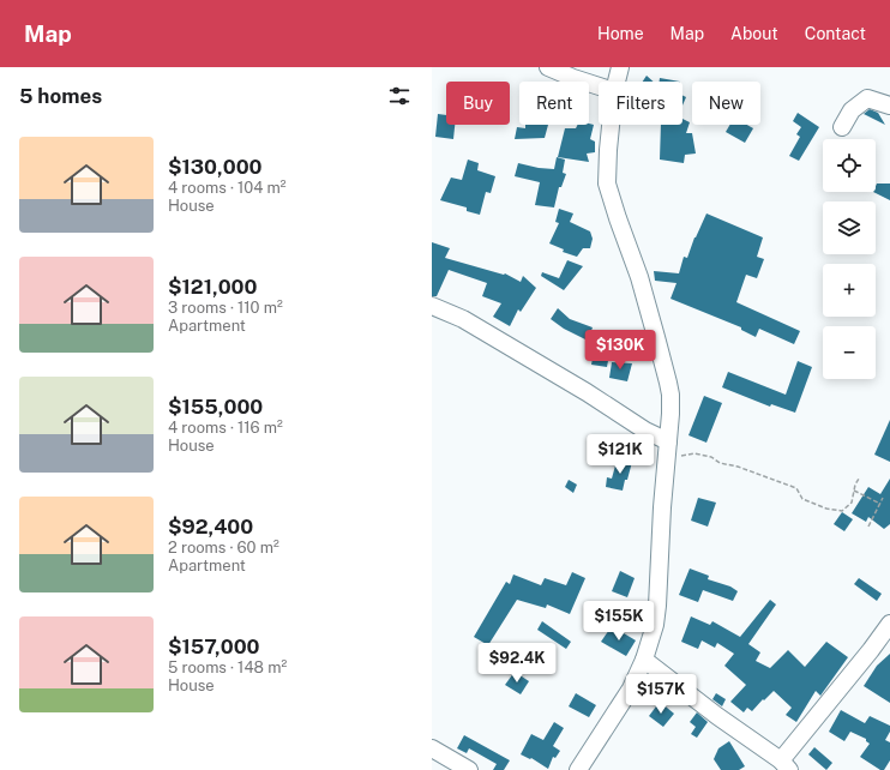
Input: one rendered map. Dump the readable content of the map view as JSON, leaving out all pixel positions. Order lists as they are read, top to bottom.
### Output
{
  "page": {
    "header": "Map",
    "nav": [
      "Home",
      "Map",
      "About",
      "Contact"
    ],
    "heading": "5 homes",
    "chip": [
      "Buy",
      "Rent",
      "Filters",
      "New"
    ],
    "list": [
      {
        "name": "$130,000",
        "note": "4 rooms · 104 m² · House"
      },
      {
        "name": "$121,000",
        "note": "3 rooms · 110 m² · Apartment"
      },
      {
        "name": "$155,000",
        "note": "4 rooms · 116 m² · House"
      },
      {
        "name": "$92,400",
        "note": "2 rooms · 60 m² · Apartment"
      },
      {
        "name": "$157,000",
        "note": "5 rooms · 148 m² · House"
      }
    ],
    "map_buttons": ["+", "−"],
    "price": [
      "$130K",
      "$121K",
      "$155K",
      "$92.4K",
      "$157K"
    ]
  }
}
